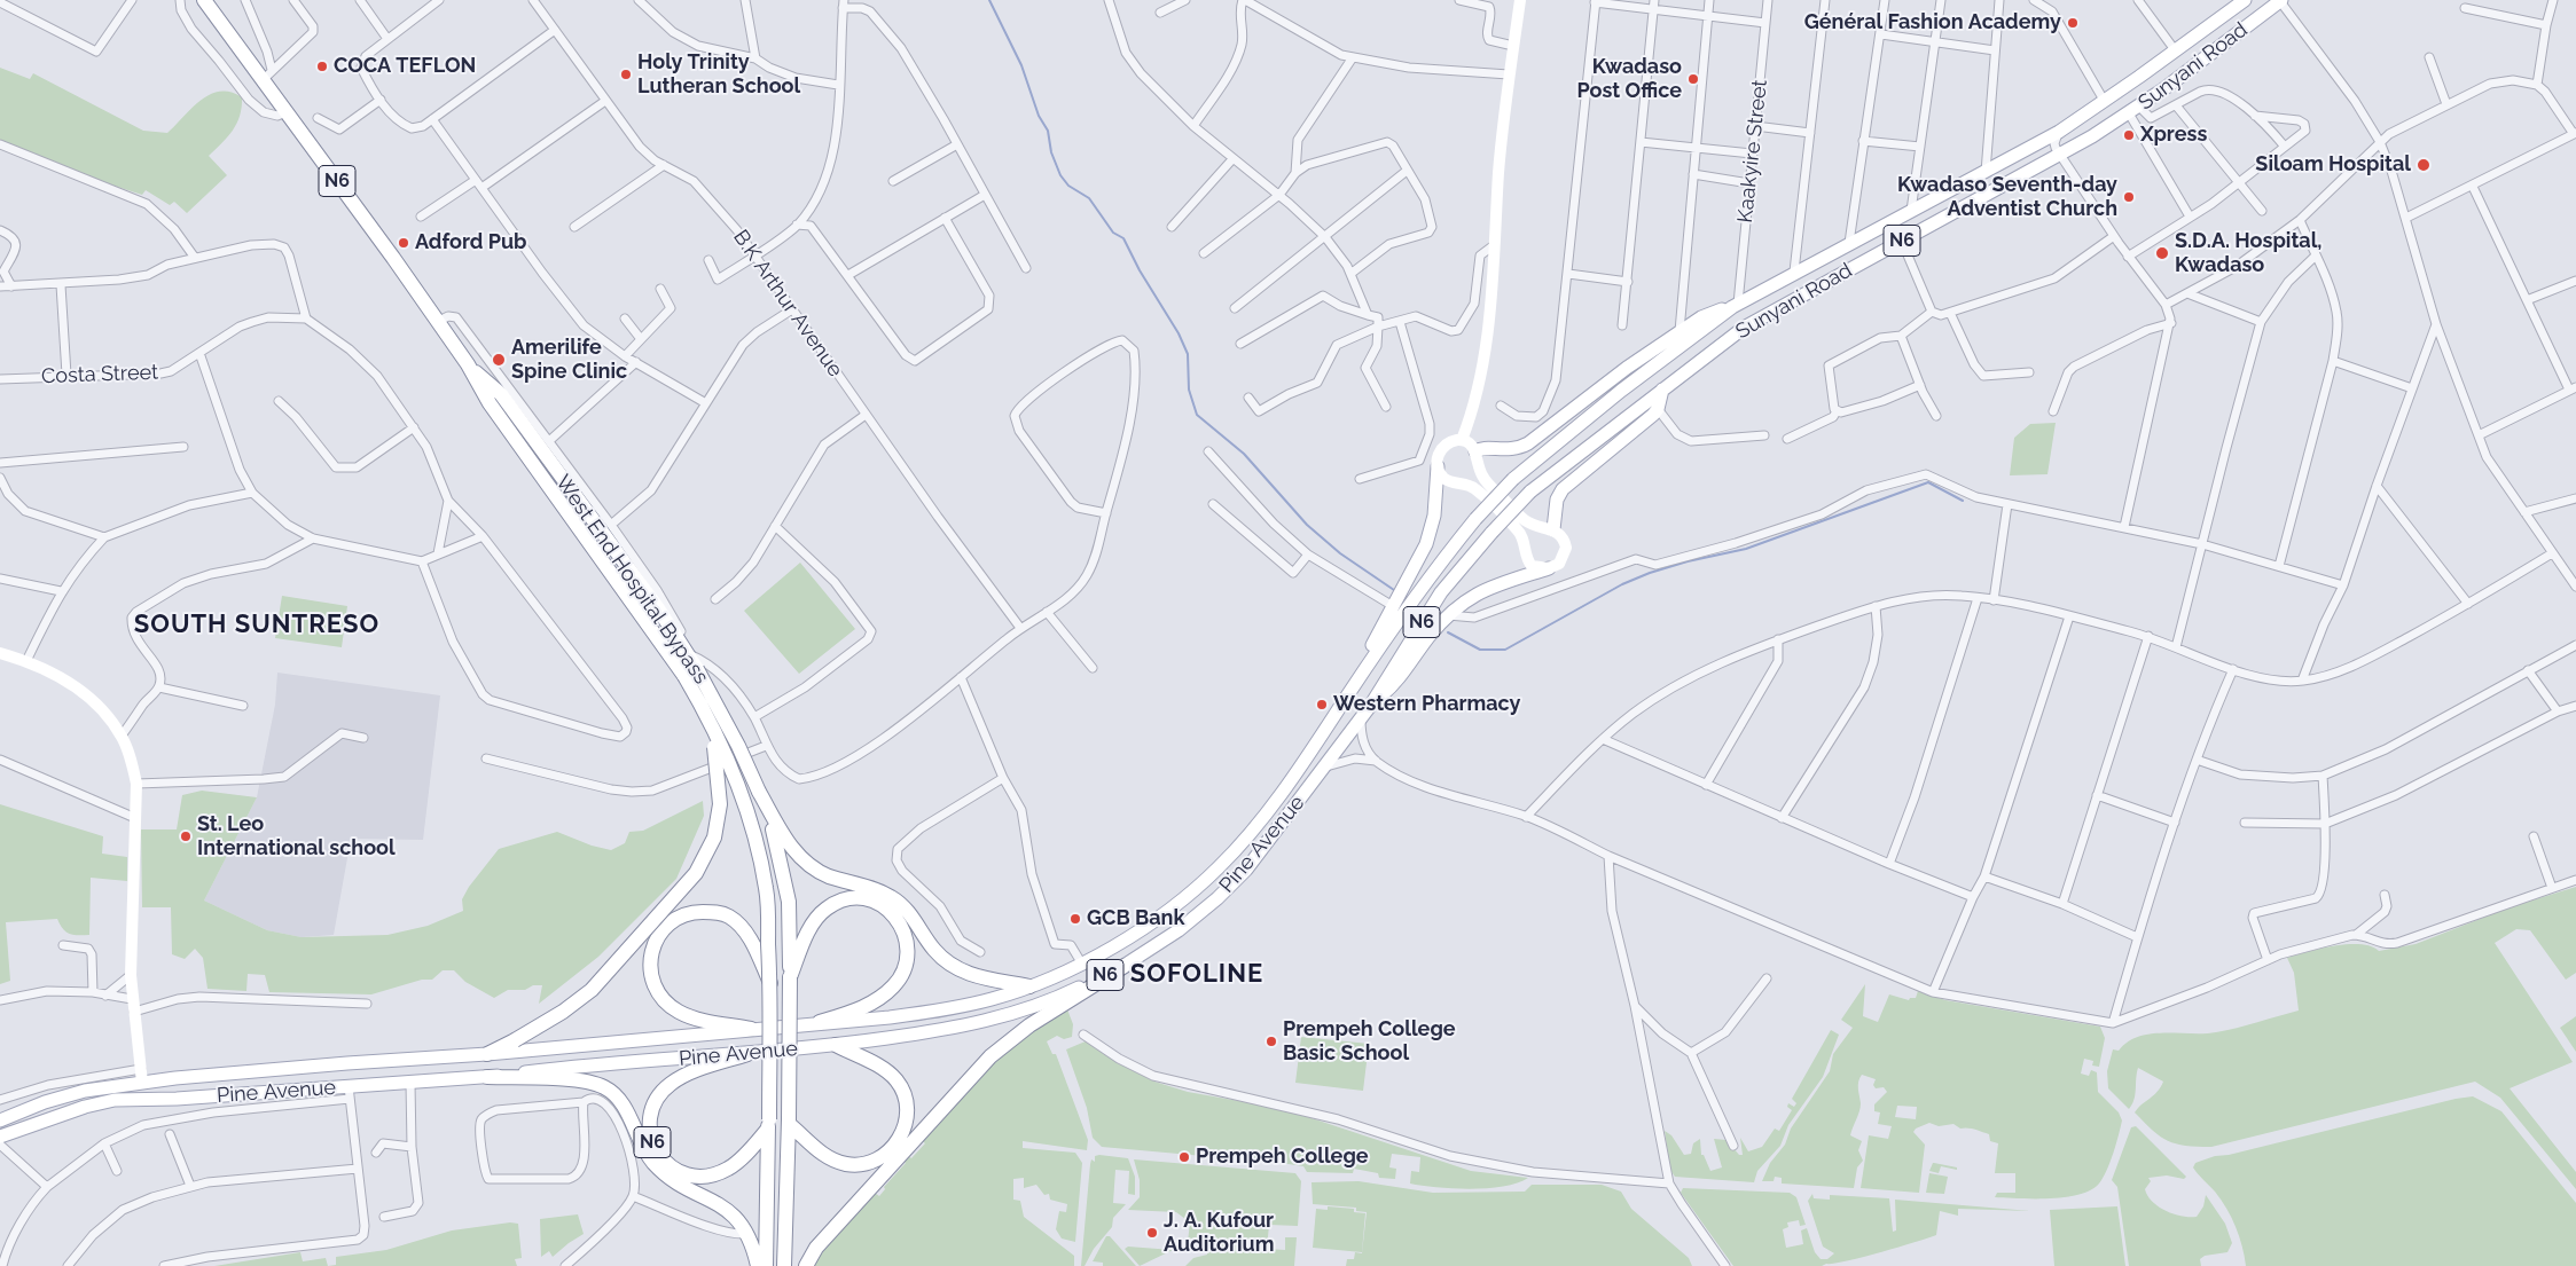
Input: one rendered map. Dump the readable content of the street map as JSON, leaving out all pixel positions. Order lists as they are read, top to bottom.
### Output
{
  "streets": {
    "highway": ["N6", "West End Hospital Bypass"],
    "main road": ["Sunyani Road", "Pine Avenue"],
    "street": ["Kaakyire Street", "B.K Arthur Avenue", "Costa Street"]
  },
  "crossings": [
    ["Sunyani Road", "Pine Avenue"],
    ["Kaakyire Street", "N6"],
    ["N6", "West End Hospital Bypass"],
    ["N6", "Pine Avenue"]
  ],
  "districts": ["SOUTH SUNTRESO", "SOFOLINE"],
  "places": [
    "Général Fashion Academy",
    "COCA TEFLON",
    "Holy Trinity Lutheran School",
    "Kwadaso Post Office",
    "Xpress",
    "Siloam Hospital",
    "Kwadaso Seventh-day Adventist Church",
    "Adford Pub",
    "S.D.A. Hospital, Kwadaso",
    "Amerilife Spine Clinic",
    "Western Pharmacy",
    "St. Leo International school",
    "GCB Bank",
    "Prempeh College Basic School",
    "Prempeh College",
    "J. A. Kufour Auditorium"
  ]
}
